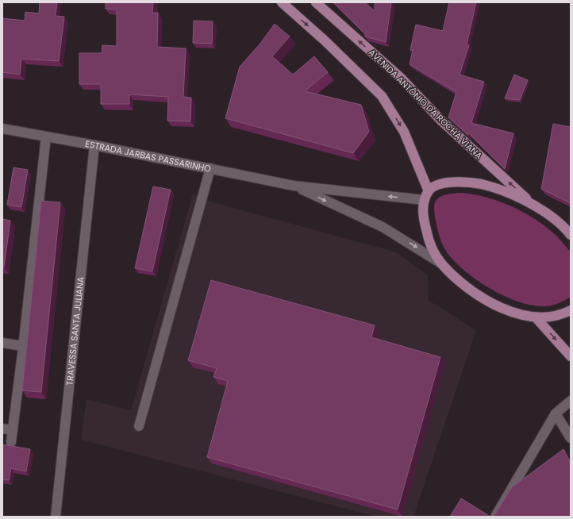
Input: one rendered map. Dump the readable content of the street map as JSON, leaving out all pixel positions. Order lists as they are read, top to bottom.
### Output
{
  "streets": {
    "main road": ["AVENIDA ANTÔNIO DA ROCHA VIANA"],
    "street": ["ESTRADA JARBAS PASSARINHO", "TRAVESSA SANTA JULIANA"]
  },
  "crossings": [
    ["ESTRADA JARBAS PASSARINHO", "TRAVESSA SANTA JULIANA"]
  ]
}
